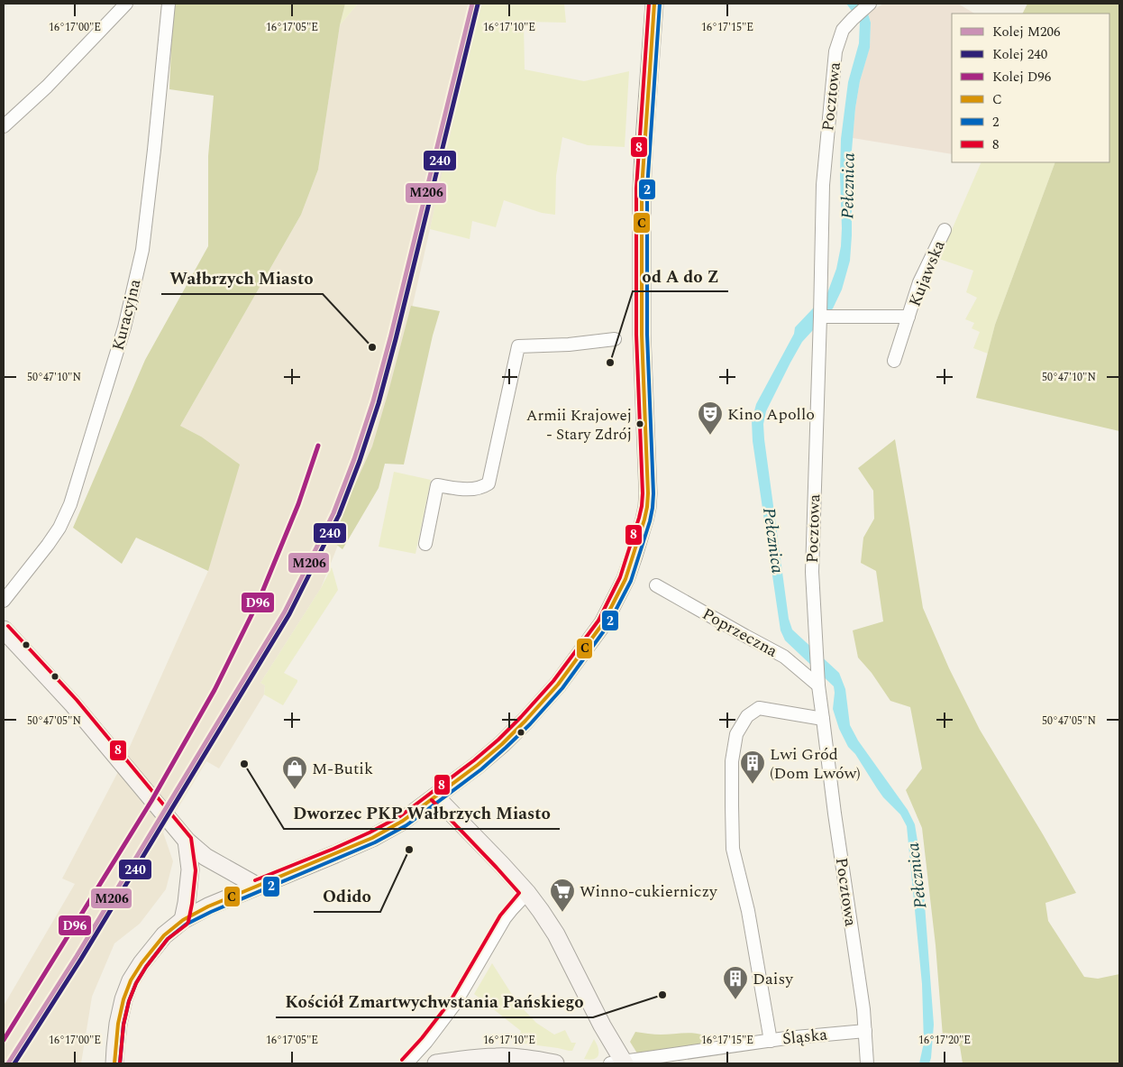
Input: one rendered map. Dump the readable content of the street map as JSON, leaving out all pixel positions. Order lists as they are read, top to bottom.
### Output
{
  "streets": {
    "street": [
      "Pocztowa",
      "Kujawska",
      "Kuracyjna",
      "Poprzeczna",
      "Śląska"
    ]
  },
  "crossings": [
    ["Pocztowa", "Kujawska"],
    ["Pocztowa", "Poprzeczna"],
    ["Pocztowa", "Śląska"]
  ],
  "water": ["Pełcznica"],
  "places": {
    "other": [
      "Wałbrzych Miasto",
      "od A do Z",
      "Armii Krajowej - Stary Zdrój",
      "Dworzec PKP Wałbrzych Miasto",
      "Odido",
      "Kościół Zmartwychwstania Pańskiego"
    ],
    "theatre": ["Kino Apollo"],
    "building": ["Lwi Gród (Dom Lwów)", "Daisy"],
    "shop": ["M-Butik"],
    "supermarket": ["Winno-cukierniczy"]
  },
  "lines": [
    "rail line M206",
    "transit line C",
    "transit line 2",
    "transit line 8",
    "rail line 240",
    "rail line D96"
  ],
  "legend": [
    "Kolej M206",
    "Kolej 240",
    "Kolej D96",
    "C",
    "2",
    "8"
  ],
  "coordinates": [
    "16°17'00\"E",
    "16°17'05\"E",
    "16°17'10\"E",
    "16°17'15\"E",
    "50°47'10\"N",
    "50°47'05\"N",
    "16°17'20\"E"
  ]
}
